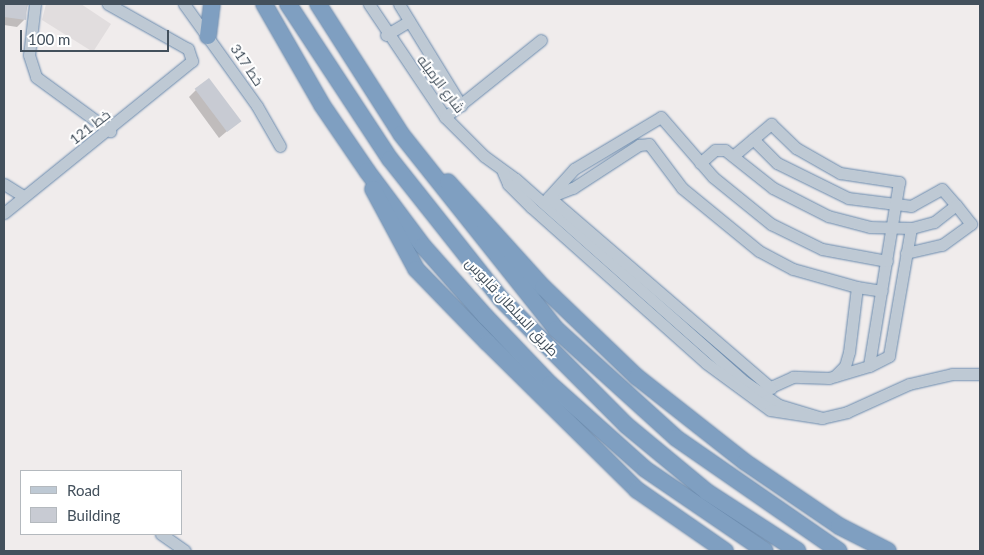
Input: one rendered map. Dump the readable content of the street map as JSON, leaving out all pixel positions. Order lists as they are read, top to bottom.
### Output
{
  "streets": {
    "highway": ["طريق السلطان قابوس"],
    "street": ["خط 317", "شارع الرميله", "خط 121"]
  },
  "legend": ["Road", "Building"],
  "scale_bar": "100 m"
}
